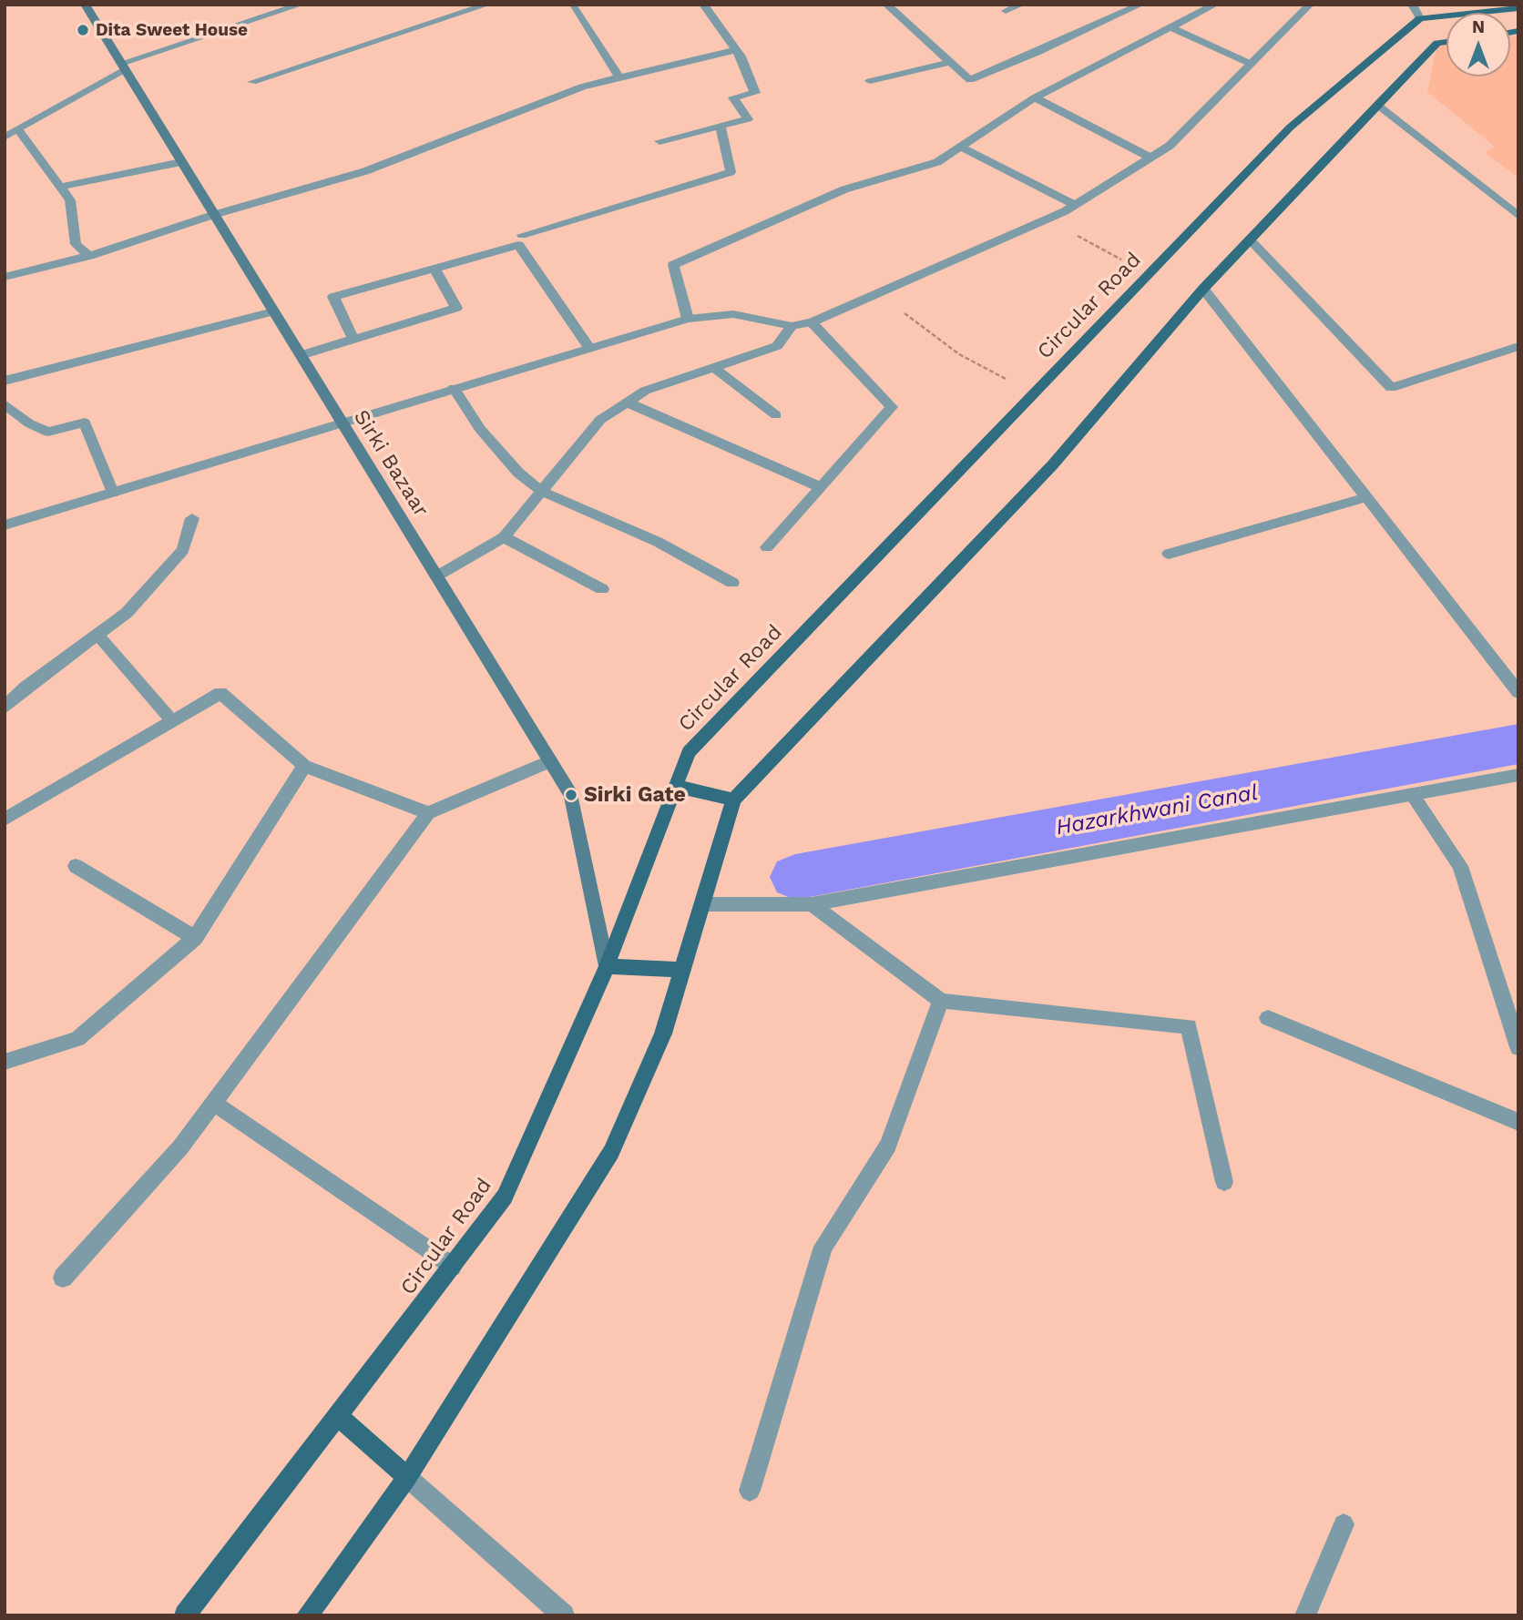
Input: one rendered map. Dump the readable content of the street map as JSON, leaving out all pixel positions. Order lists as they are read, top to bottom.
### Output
{
  "streets": {
    "main road": ["Circular Road", "Sirki Bazaar"]
  },
  "crossings": [
    ["Circular Road", "Sirki Bazaar"]
  ],
  "water": ["Hazarkhwani Canal"],
  "places": ["Dita Sweet House", "Sirki Gate"],
  "north": "top"
}
